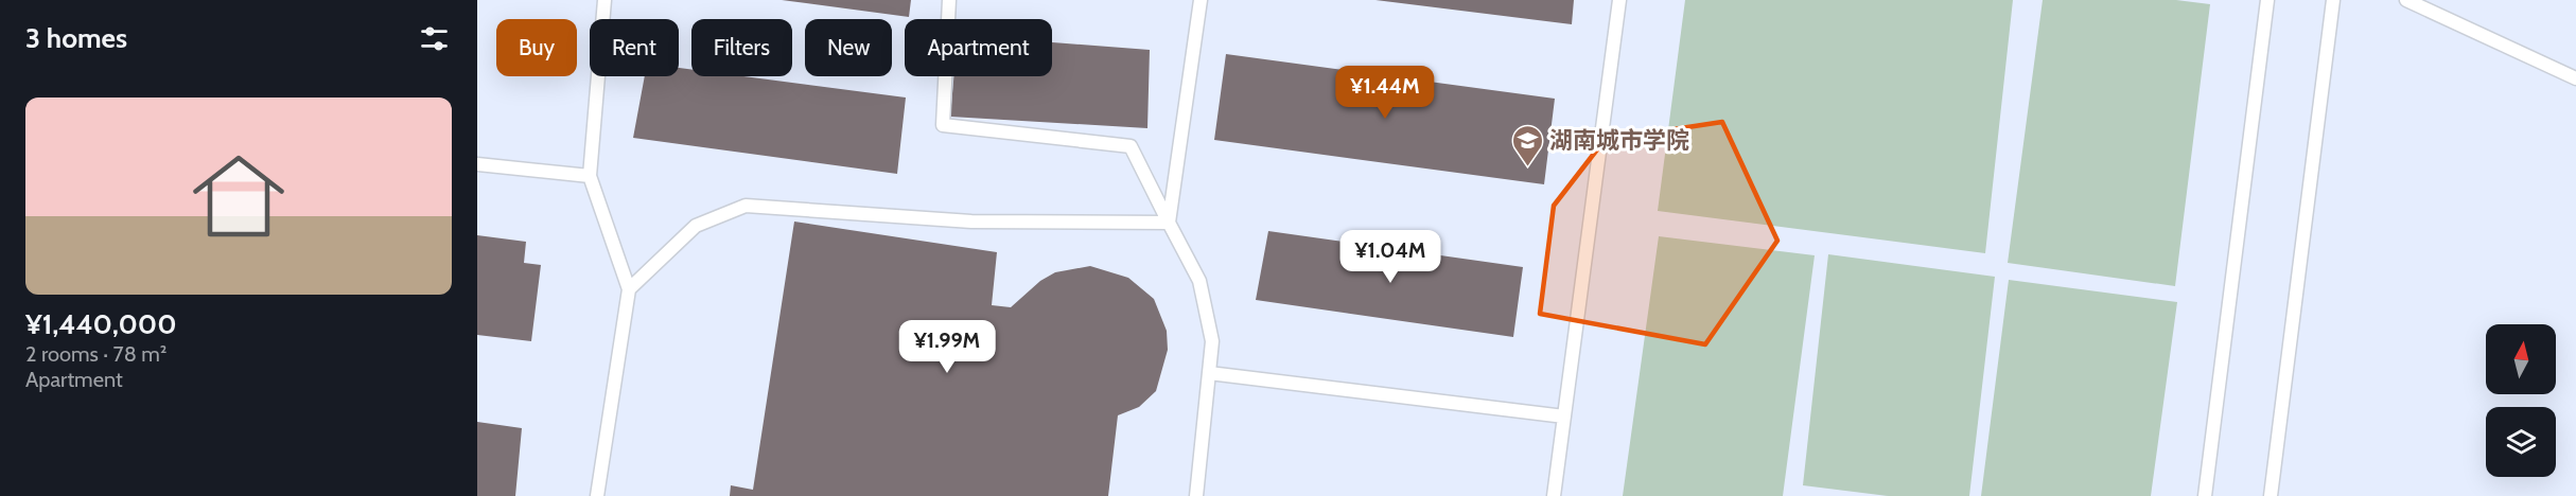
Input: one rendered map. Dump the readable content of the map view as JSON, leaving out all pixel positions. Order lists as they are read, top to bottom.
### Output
{
  "places": {
    "school or university": ["湖南城市学院"]
  },
  "north": "top",
  "page": {
    "heading": "3 homes",
    "chip": [
      "Buy",
      "Rent",
      "Filters",
      "New",
      "Apartment"
    ],
    "price": ["¥1.44M", "¥1.04M", "¥1.99M"],
    "list": [
      {
        "name": "¥1,440,000",
        "note": "2 rooms · 78 m² · Apartment"
      }
    ]
  }
}
